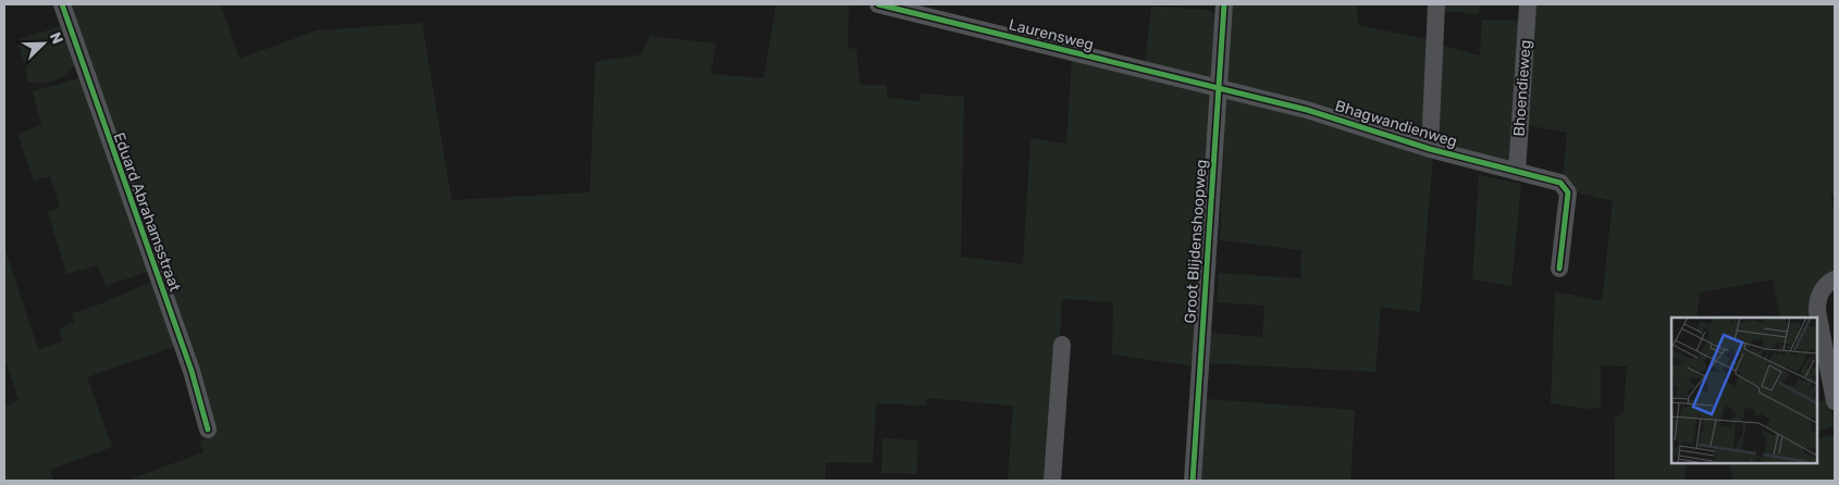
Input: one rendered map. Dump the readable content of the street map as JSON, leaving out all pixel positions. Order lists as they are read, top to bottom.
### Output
{
  "streets": {
    "street": [
      "Laurensweg",
      "Bhoendieweg",
      "Bhagwandienweg",
      "Eduard Abrahamsstraat",
      "Groot Blijdenshoopweg"
    ]
  },
  "crossings": [
    ["Laurensweg", "Bhagwandienweg"],
    ["Laurensweg", "Groot Blijdenshoopweg"],
    ["Bhoendieweg", "Bhagwandienweg"],
    ["Bhagwandienweg", "Groot Blijdenshoopweg"]
  ],
  "north": "top right"
}
